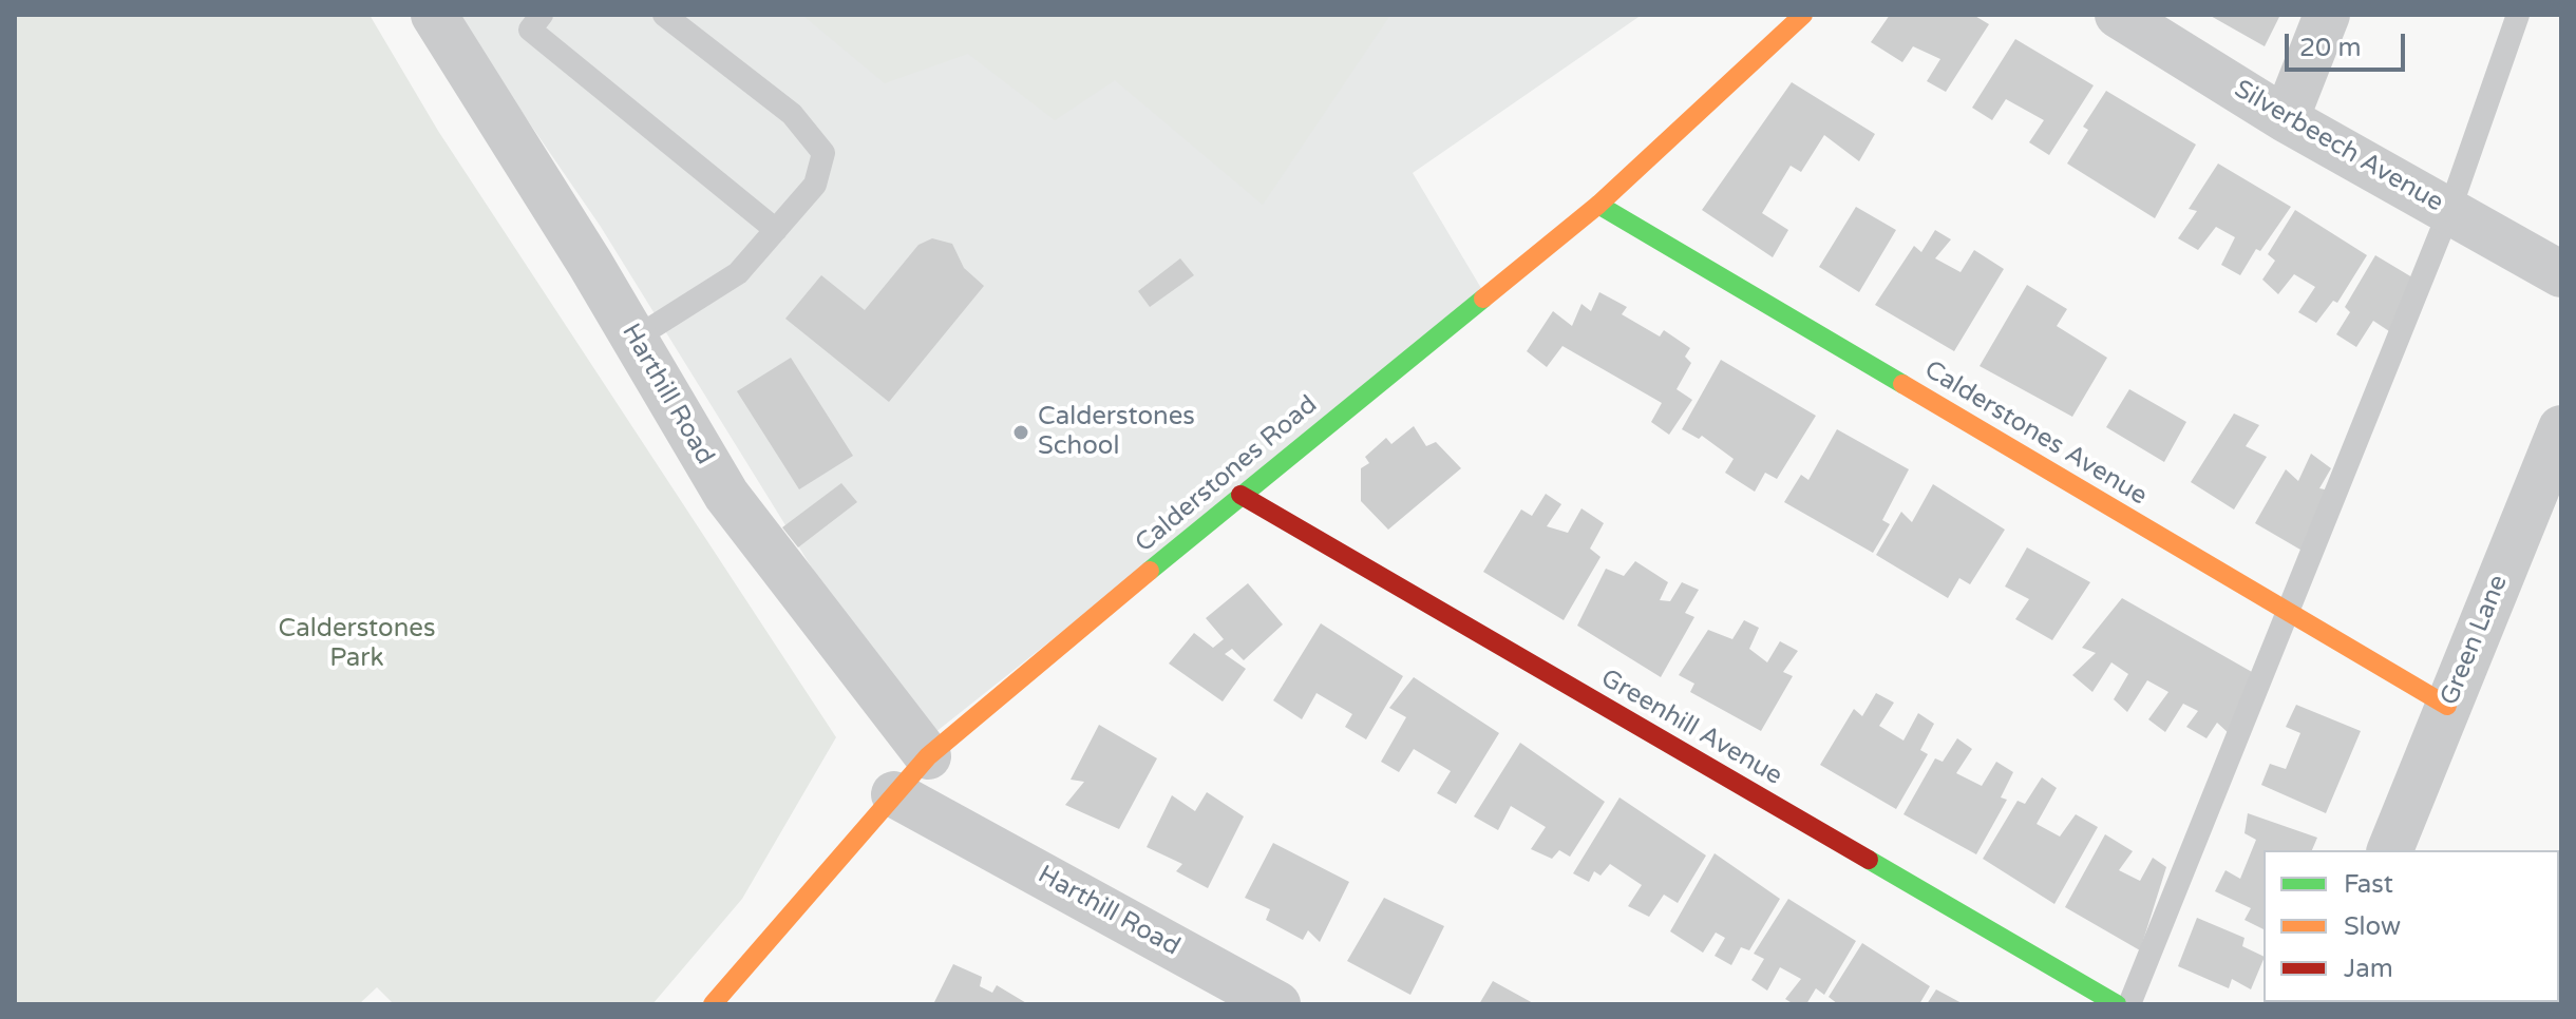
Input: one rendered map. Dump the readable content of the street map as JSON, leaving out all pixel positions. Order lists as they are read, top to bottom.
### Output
{
  "streets": {
    "street": [
      "Silverbeech Avenue",
      "Harthill Road",
      "Calderstones Avenue",
      "Calderstones Road",
      "Green Lane",
      "Greenhill Avenue"
    ]
  },
  "crossings": [
    ["Harthill Road", "Calderstones Road"],
    ["Calderstones Avenue", "Calderstones Road"],
    ["Calderstones Avenue", "Green Lane"],
    ["Calderstones Road", "Greenhill Avenue"]
  ],
  "parks": ["Calderstones Park"],
  "places": ["Calderstones School"],
  "legend": ["Fast", "Slow", "Jam"],
  "scale_bar": "20 m"
}
